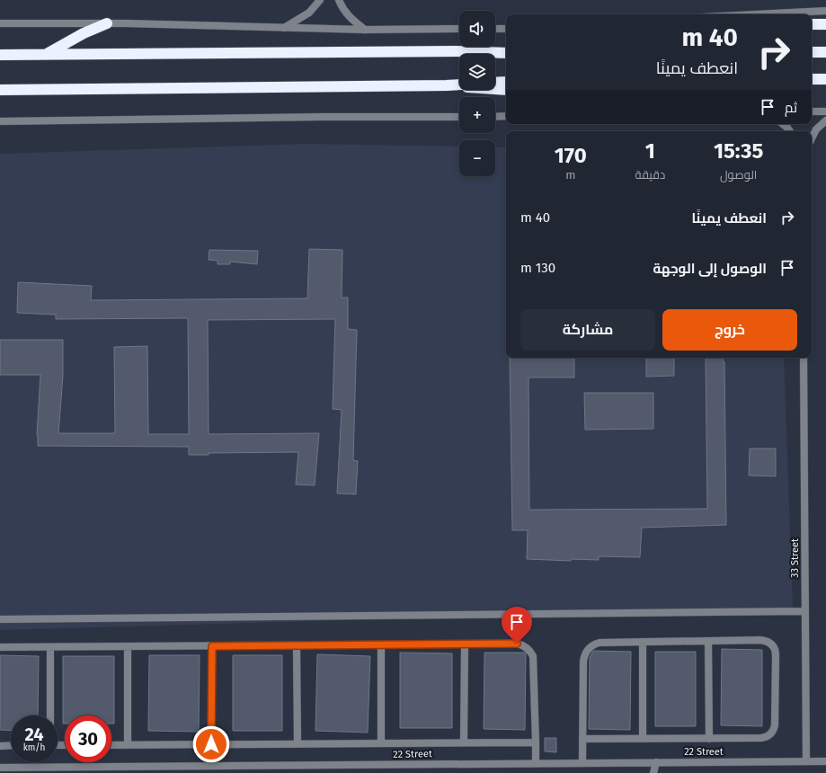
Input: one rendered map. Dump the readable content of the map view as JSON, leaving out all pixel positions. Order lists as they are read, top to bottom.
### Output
{
  "streets": {
    "street": ["33 Street", "22 Street"]
  },
  "crossings": [
    ["33 Street", "22 Street"]
  ],
  "page": {
    "map_buttons": ["+", "−"],
    "turn": ["40 m", "انعطف يمينًا"],
    "then": "ثم",
    "eta": [
      "15:35",
      "الوصول",
      "1",
      "دقيقة",
      "170",
      "m"
    ],
    "list": [
      {
        "name": "انعطف يمينًا",
        "value": "40 m"
      },
      {
        "name": "الوصول إلى الوجهة",
        "value": "130 m"
      }
    ],
    "buttons": ["خروج", "مشاركة"],
    "speed": "24 km/h",
    "limit": "30"
  }
}
